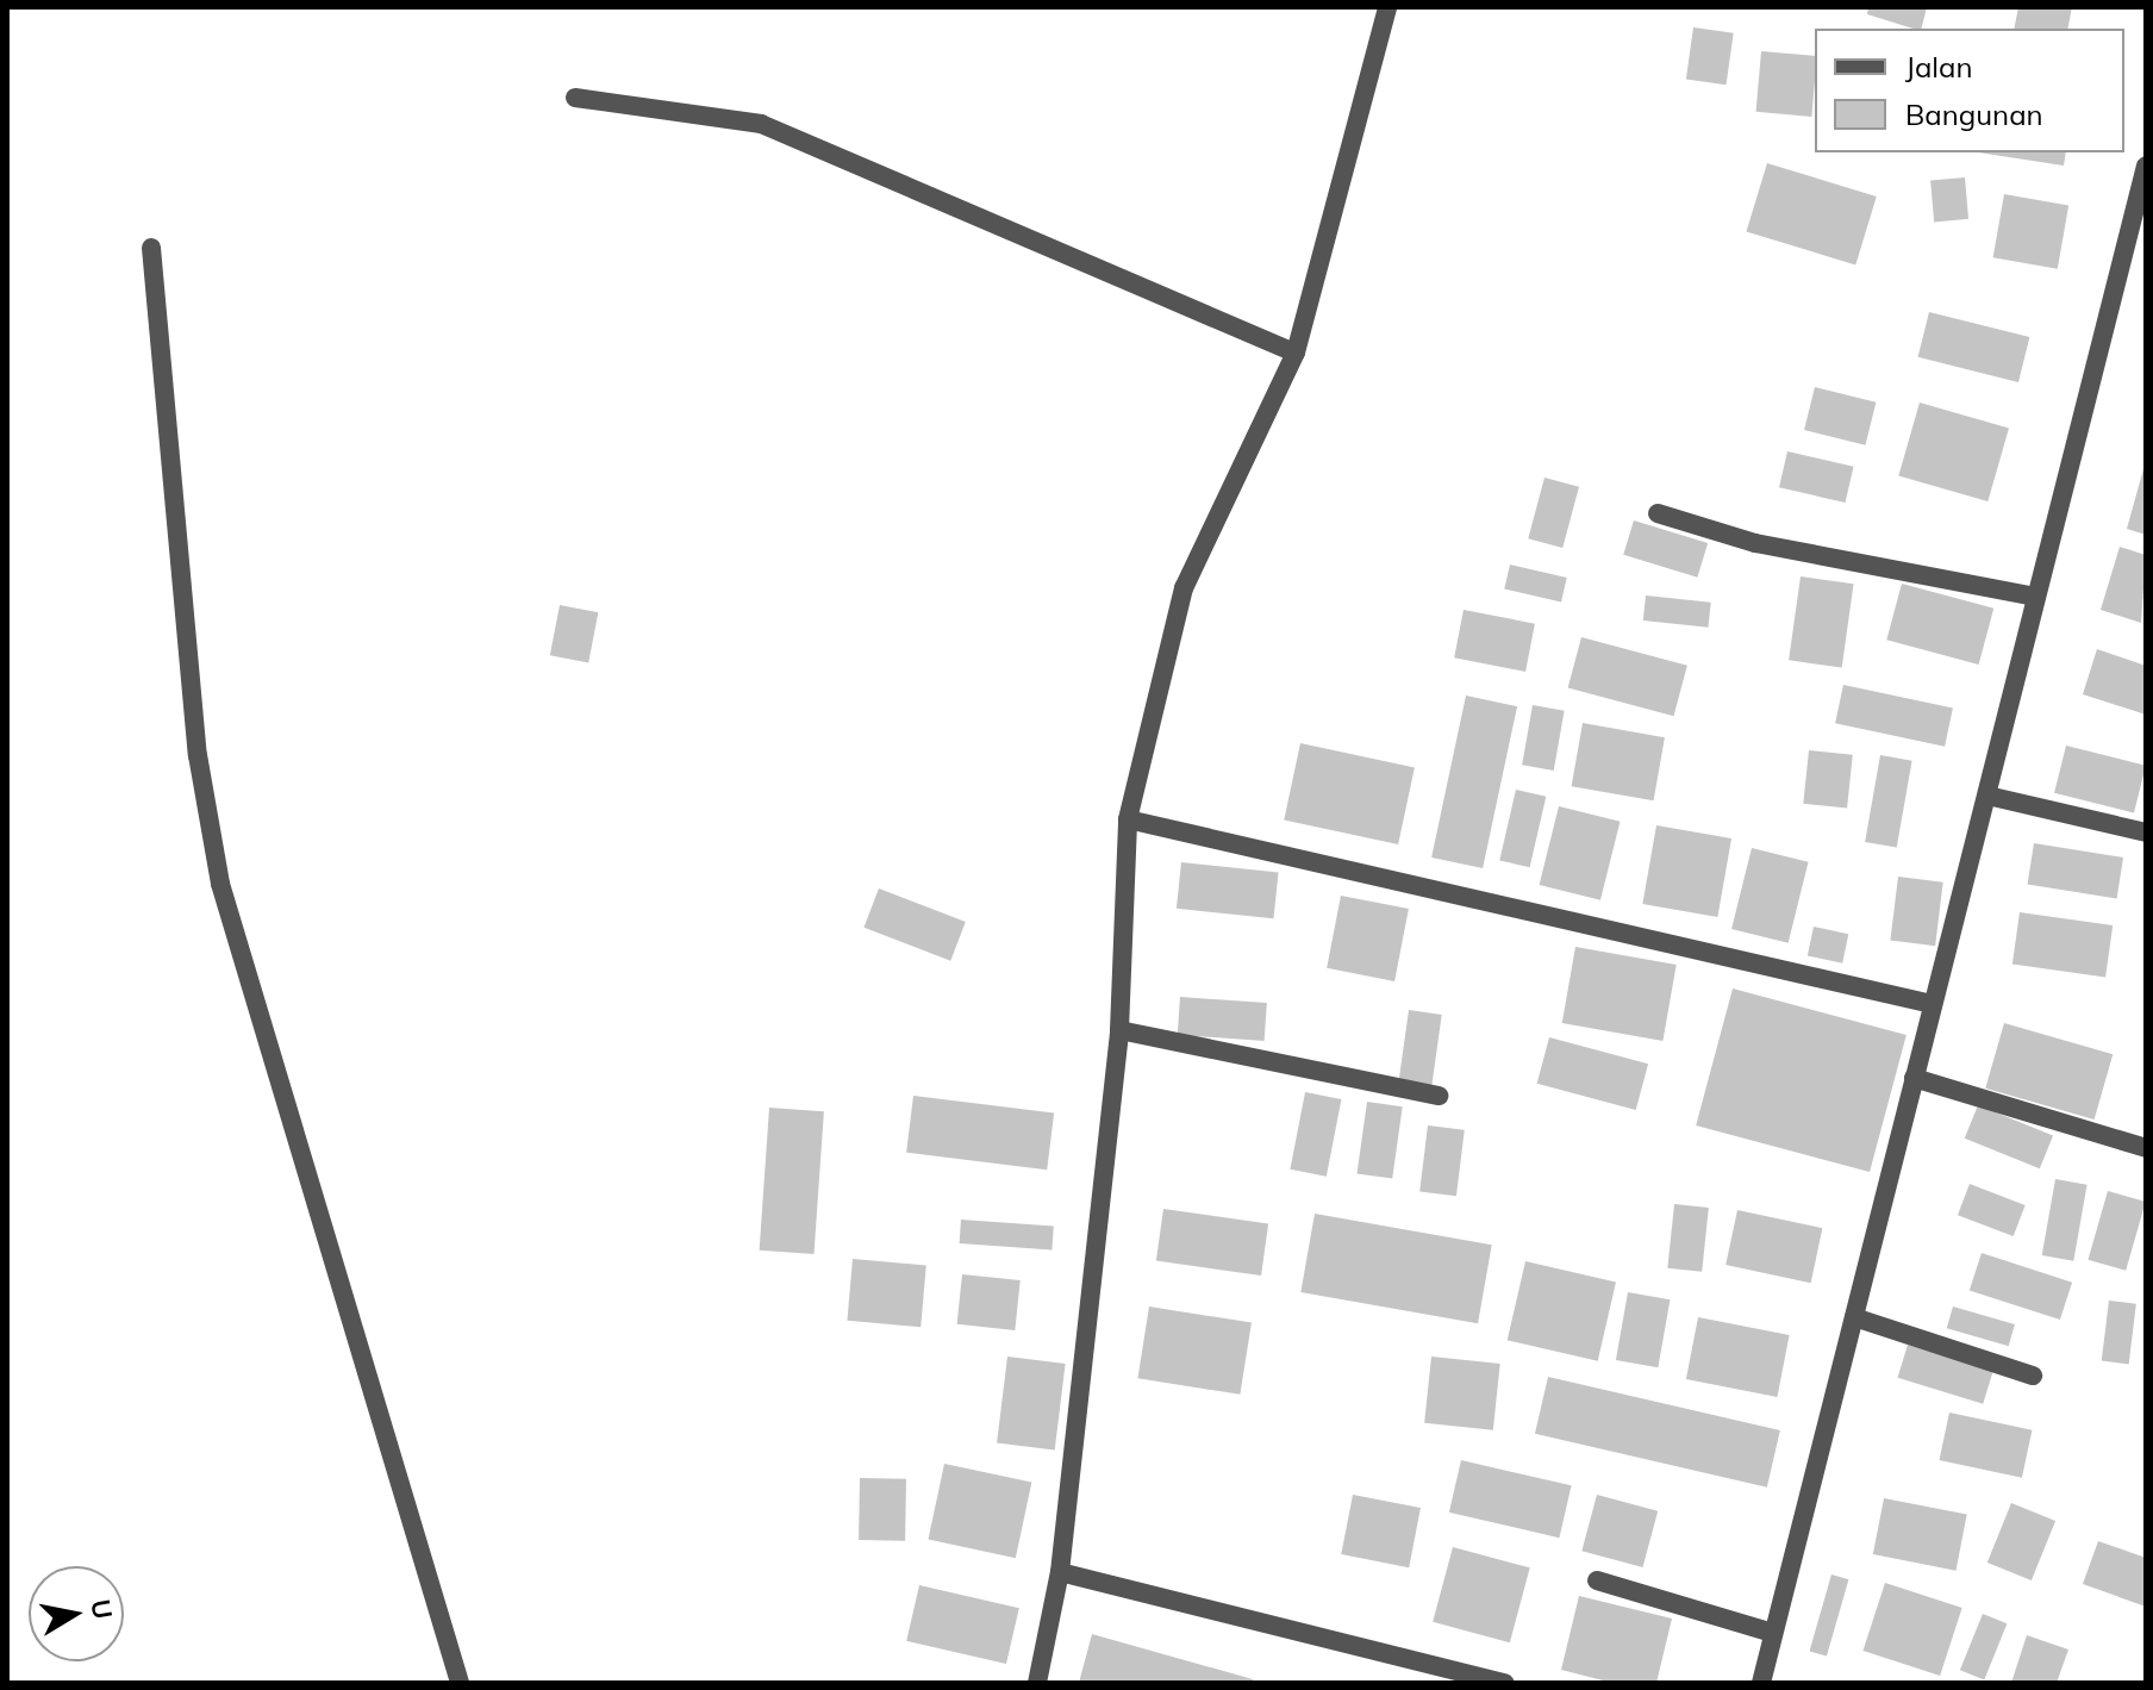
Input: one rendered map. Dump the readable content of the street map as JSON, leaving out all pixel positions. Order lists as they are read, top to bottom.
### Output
{
  "legend": ["Jalan", "Bangunan"],
  "north": "right"
}
